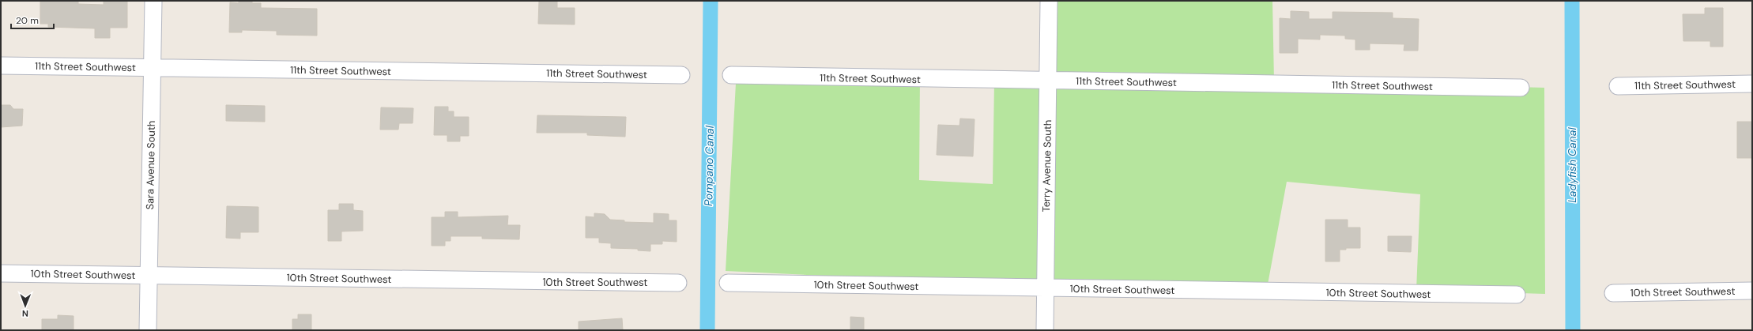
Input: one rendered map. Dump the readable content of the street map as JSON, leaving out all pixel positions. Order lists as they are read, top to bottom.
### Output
{
  "streets": {
    "street": [
      "11th Street Southwest",
      "Sara Avenue South",
      "Terry Avenue South",
      "10th Street Southwest"
    ]
  },
  "crossings": [
    ["11th Street Southwest", "Sara Avenue South"],
    ["11th Street Southwest", "Terry Avenue South"],
    ["Sara Avenue South", "10th Street Southwest"],
    ["Terry Avenue South", "10th Street Southwest"]
  ],
  "water": ["Ladyfish Canal", "Pompano Canal"],
  "scale_bar": "20 m",
  "north": "bottom"
}
